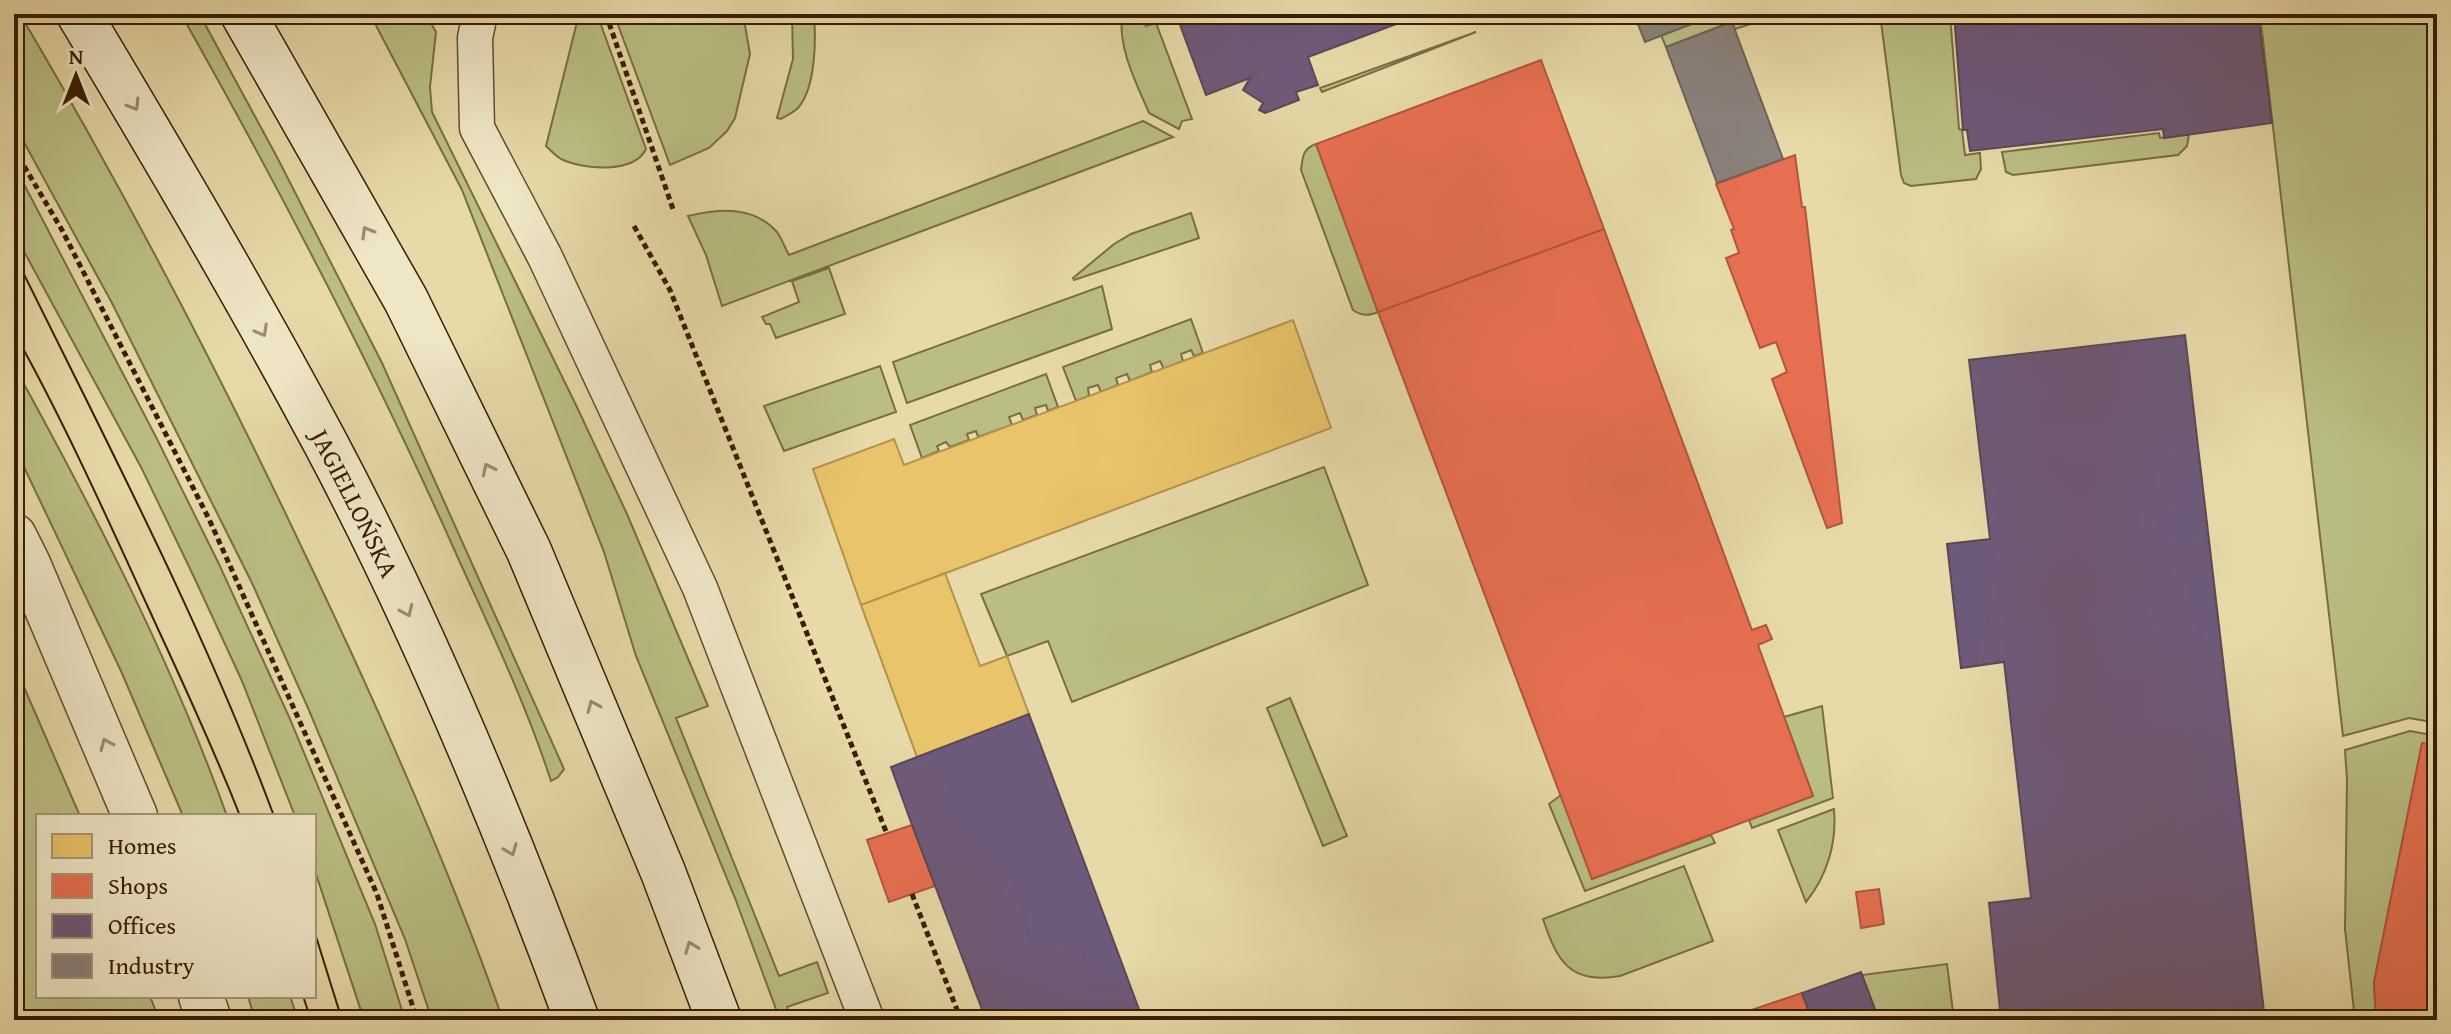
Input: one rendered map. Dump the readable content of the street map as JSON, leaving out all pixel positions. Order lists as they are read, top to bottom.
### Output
{
  "streets": {
    "main road": ["JAGIELLOŃSKA"]
  },
  "legend": [
    "Homes",
    "Shops",
    "Offices",
    "Industry"
  ],
  "north": "top"
}
